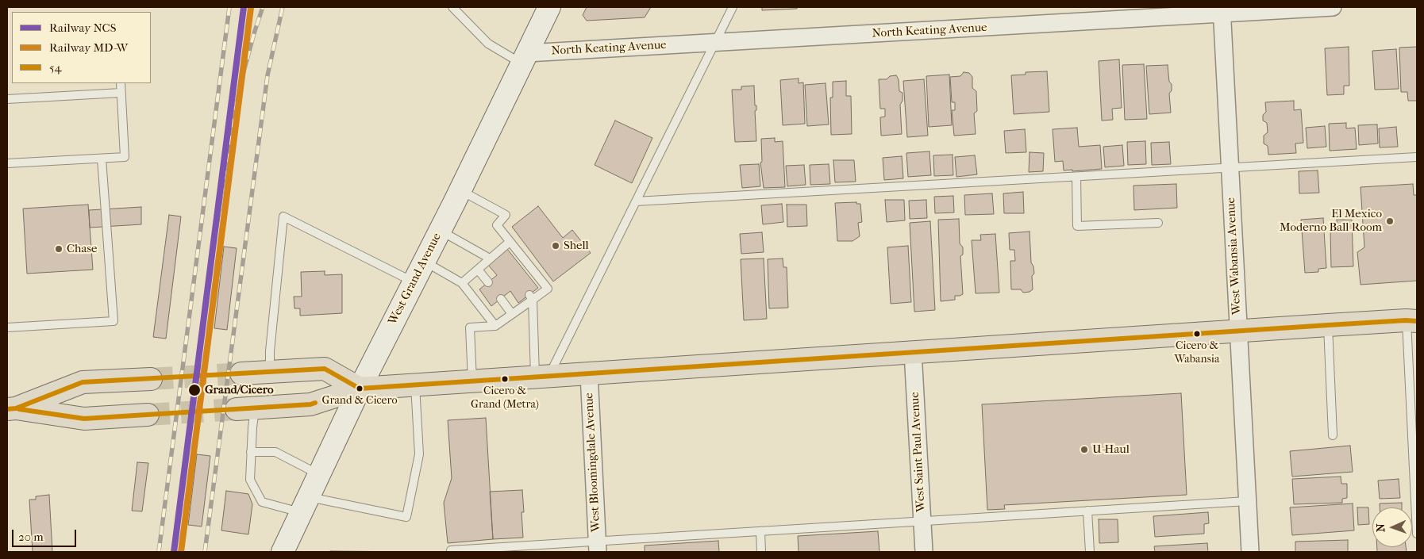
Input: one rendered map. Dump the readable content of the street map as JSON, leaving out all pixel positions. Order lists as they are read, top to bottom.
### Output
{
  "streets": {
    "main road": ["West Grand Avenue"],
    "street": [
      "North Keating Avenue",
      "West Wabansia Avenue",
      "West Saint Paul Avenue",
      "West Bloomingdale Avenue"
    ]
  },
  "crossings": [
    ["North Keating Avenue", "West Wabansia Avenue"],
    ["North Keating Avenue", "West Grand Avenue"]
  ],
  "places": [
    "El Mexico Moderno Ball Room",
    "Shell",
    "Chase",
    "Cicero & Wabansia",
    "Cicero & Grand (Metra)",
    "Grand & Cicero",
    "Grand/Cicero",
    "U-Haul"
  ],
  "lines": ["rail line NCS", "rail line MD-W", "transit line 54"],
  "legend": ["Railway NCS", "Railway MD-W", "54"],
  "scale_bar": "20 m",
  "north": "left"
}
